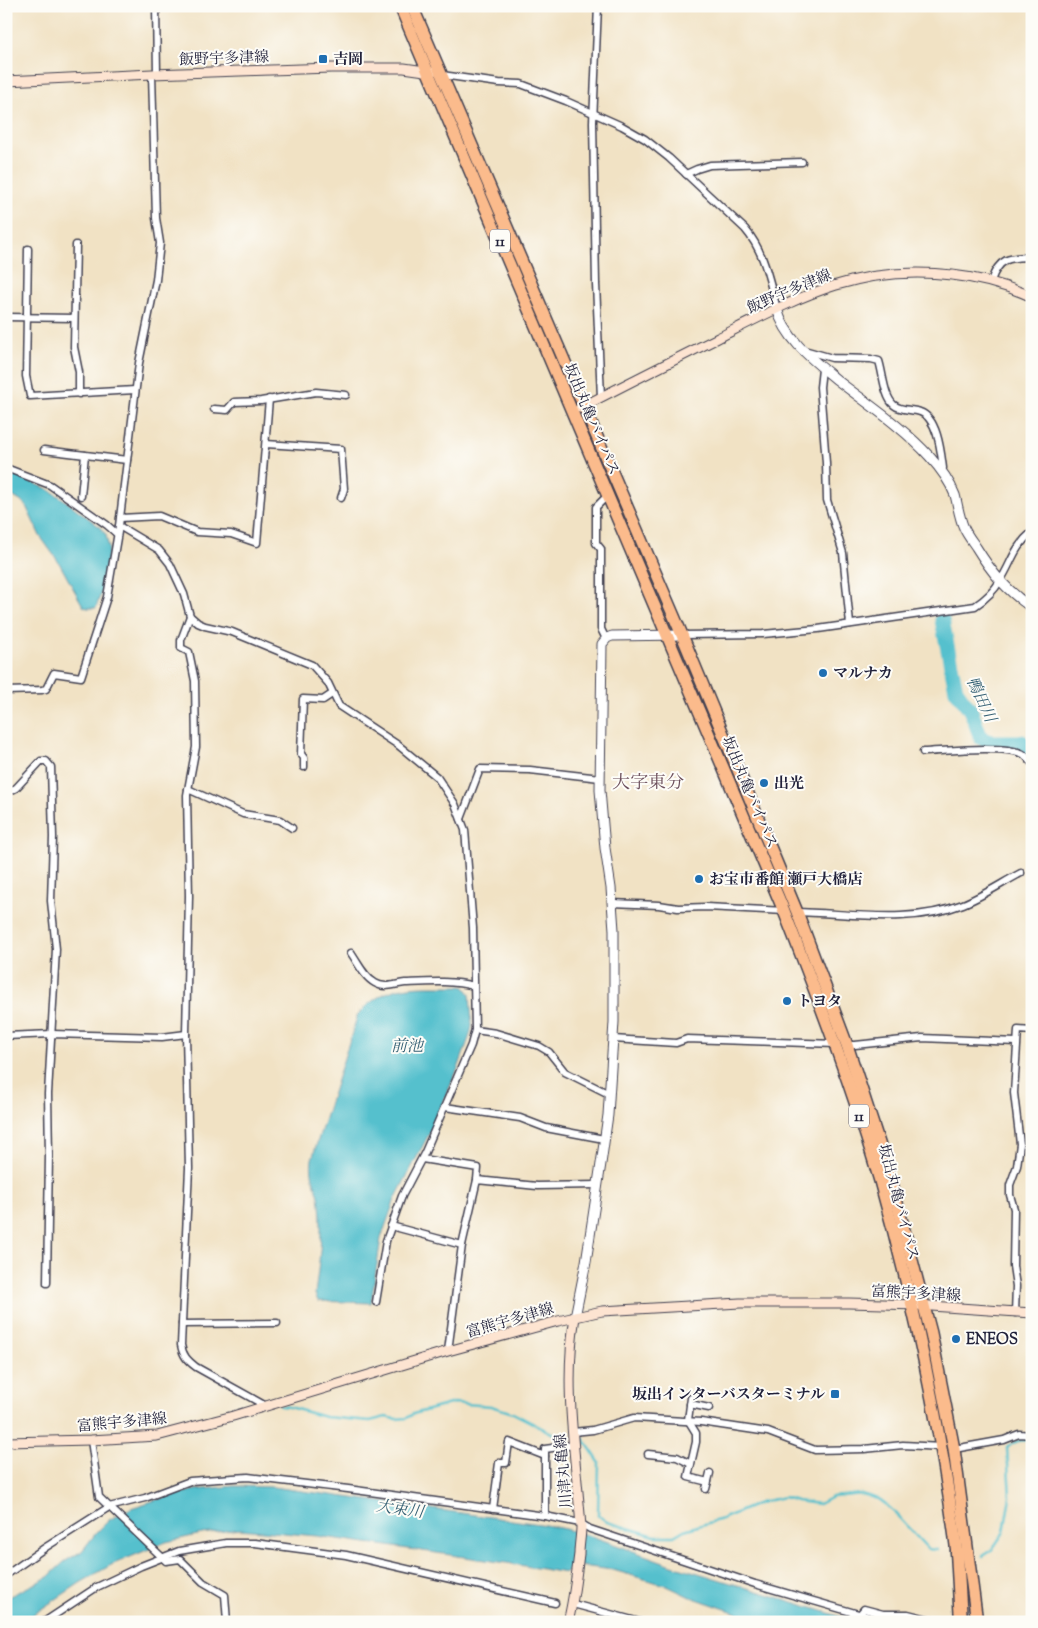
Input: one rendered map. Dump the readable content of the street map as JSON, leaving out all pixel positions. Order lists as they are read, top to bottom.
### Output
{
  "streets": {
    "highway": ["11", "坂出丸亀バイパス"],
    "main road": ["飯野宇多津線", "富熊宇多津線", "川津丸亀線"]
  },
  "crossings": [
    ["飯野宇多津線", "坂出丸亀バイパス"],
    ["坂出丸亀バイパス", "富熊宇多津線"],
    ["富熊宇多津線", "川津丸亀線"]
  ],
  "districts": ["大字東分"],
  "water": ["鴨田川", "前池", "大束川"],
  "places": {
    "transit": ["吉岡", "坂出インターバスターミナル"],
    "other": [
      "マルナカ",
      "出光",
      "お宝市番館 瀬戸大橋店",
      "トヨタ",
      "ENEOS"
    ]
  }
}
